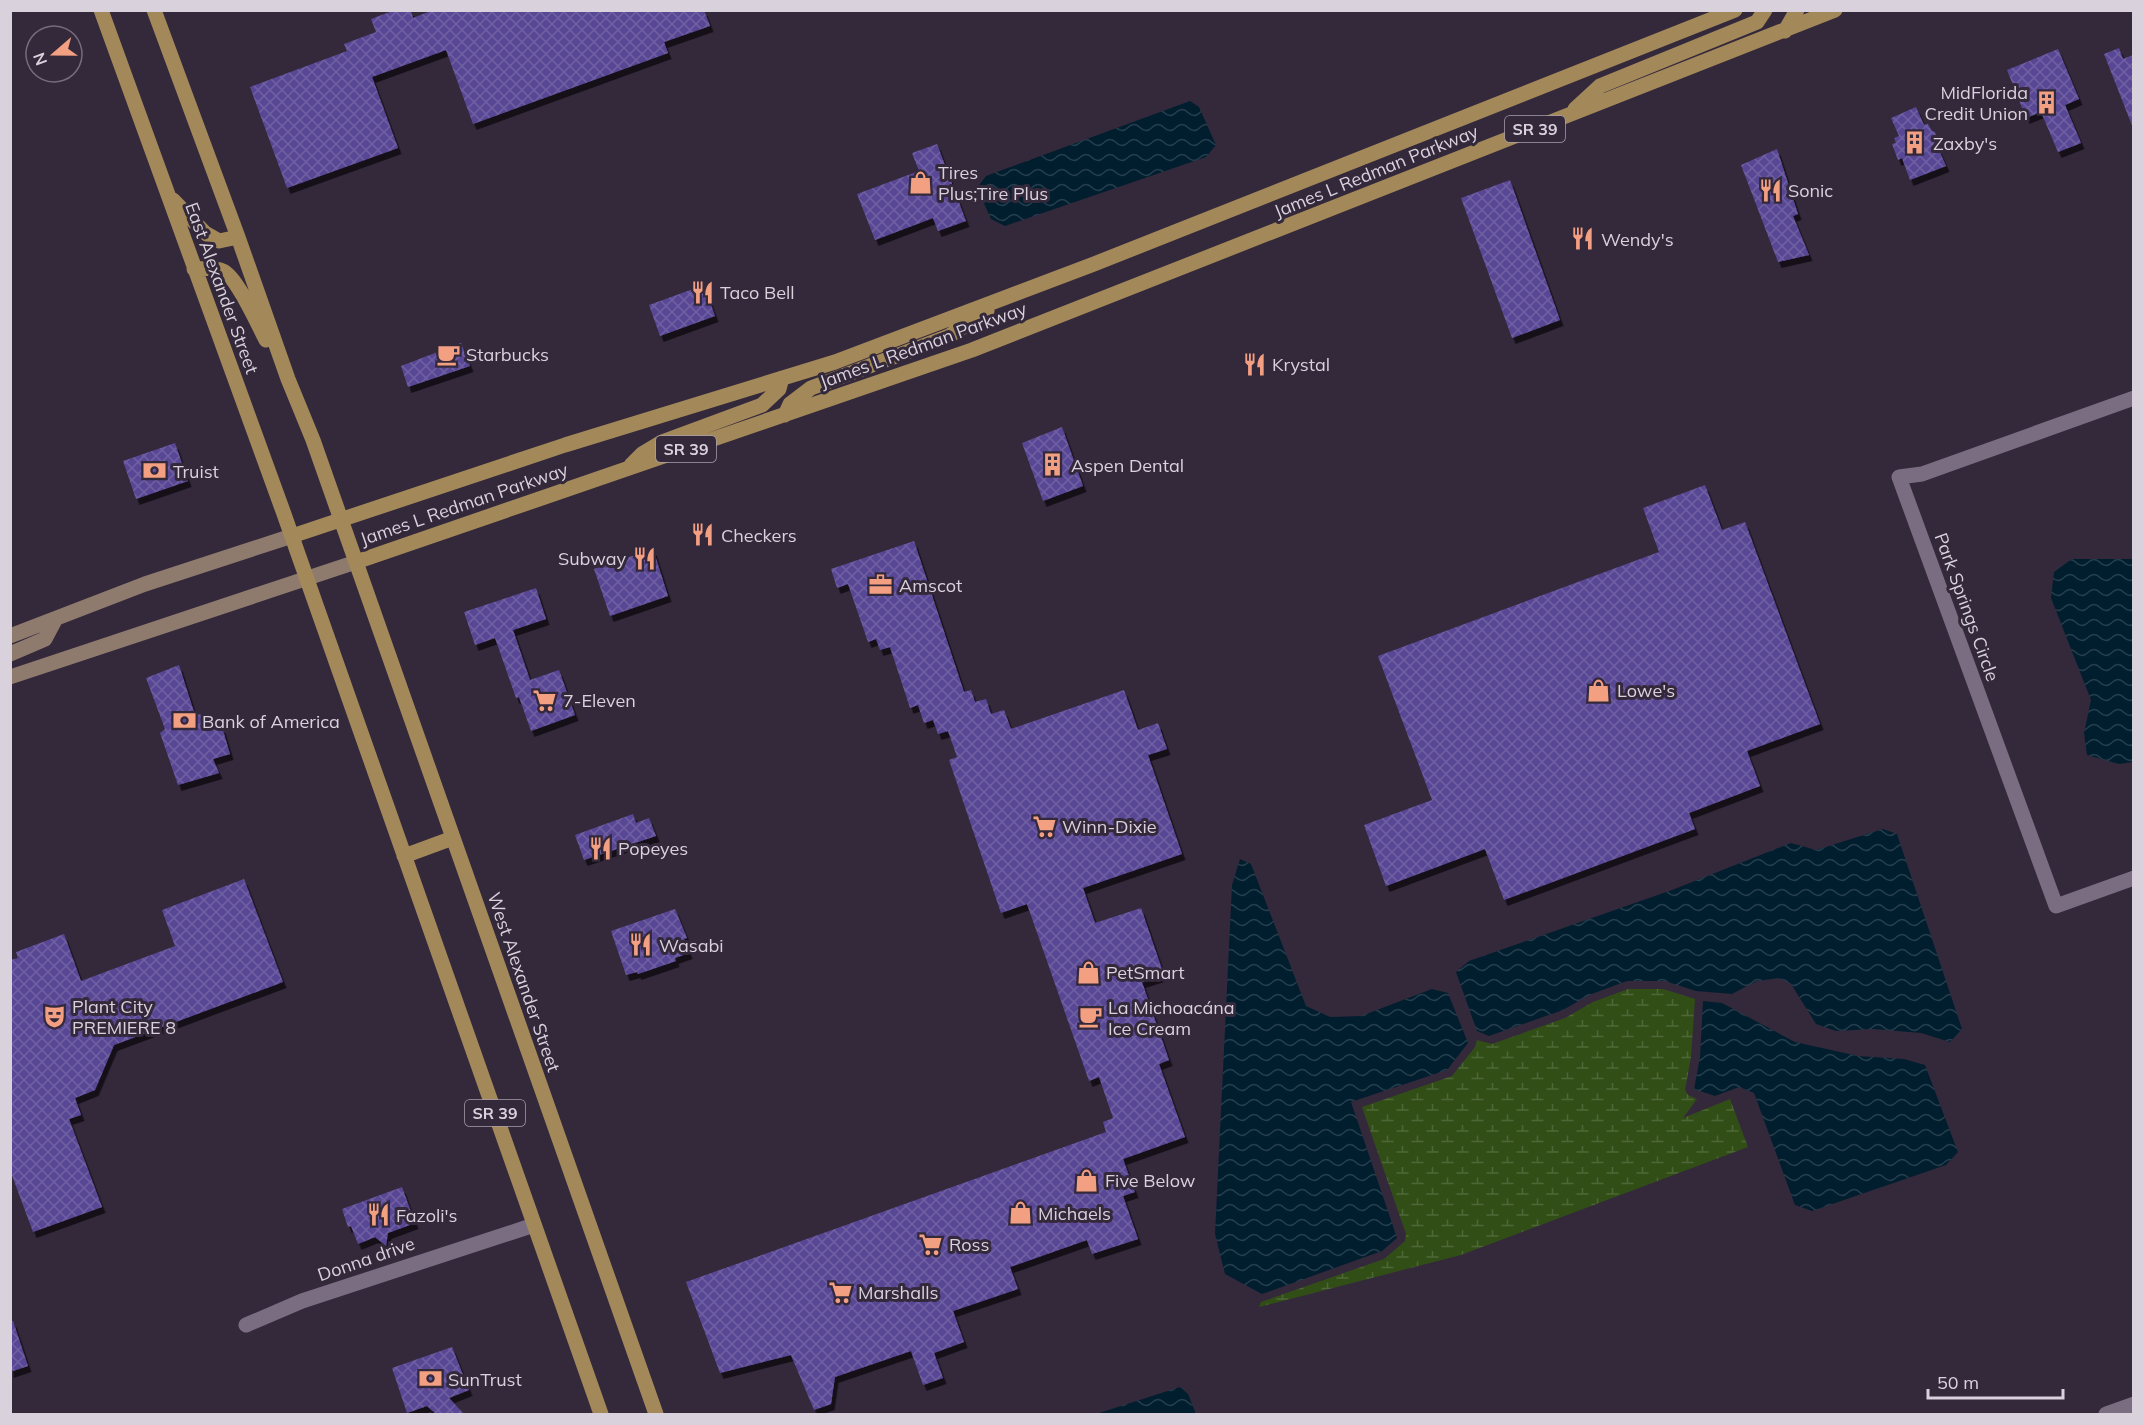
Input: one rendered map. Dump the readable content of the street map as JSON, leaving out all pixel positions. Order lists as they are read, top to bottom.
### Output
{
  "streets": {
    "main road": [
      "SR 39",
      "James L Redman Parkway",
      "East Alexander Street",
      "West Alexander Street"
    ],
    "street": ["Park Springs Circle", "Donna drive"]
  },
  "crossings": [
    ["SR 39", "James L Redman Parkway"],
    ["SR 39", "East Alexander Street"],
    ["SR 39", "Donna drive"],
    ["James L Redman Parkway", "East Alexander Street"],
    ["James L Redman Parkway", "West Alexander Street"],
    ["East Alexander Street", "West Alexander Street"]
  ],
  "places": {
    "building": ["MidFlorida Credit Union", "Zaxby's", "Aspen Dental"],
    "shop": [
      "Tires Plus;Tire Plus",
      "Lowe's",
      "PetSmart",
      "Five Below",
      "Michaels"
    ],
    "restaurant": [
      "Sonic",
      "Wendy's",
      "Taco Bell",
      "Krystal",
      "Checkers",
      "Subway",
      "Popeyes",
      "Wasabi",
      "Fazoli's"
    ],
    "cafe": ["Starbucks", "La Michoacána Ice Cream"],
    "bank": ["Truist", "Bank of America", "SunTrust"],
    "office": ["Amscot"],
    "supermarket": [
      "7-Eleven",
      "Winn-Dixie",
      "Ross",
      "Marshalls"
    ],
    "theatre": ["Plant City PREMIERE 8"]
  },
  "scale_bar": "50 m",
  "north": "left"
}
